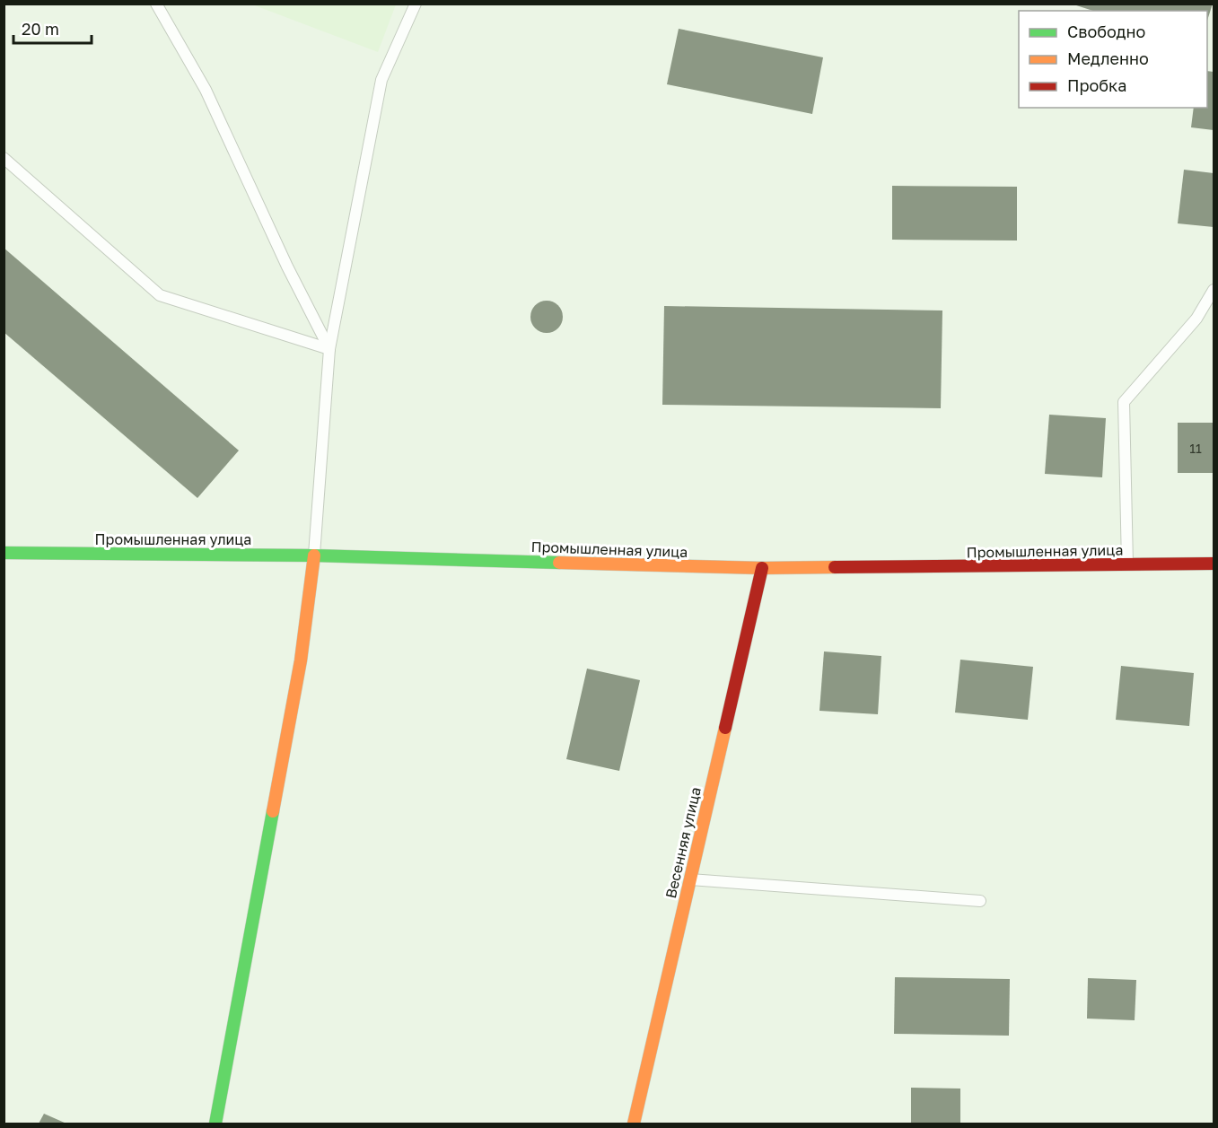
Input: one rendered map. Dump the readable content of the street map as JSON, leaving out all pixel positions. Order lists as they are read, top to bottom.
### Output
{
  "streets": {
    "main road": ["Промышленная улица", "Весенняя улица"]
  },
  "crossings": [
    ["Промышленная улица", "Весенняя улица"]
  ],
  "house_numbers": ["11"],
  "legend": ["Свободно", "Медленно", "Пробка"],
  "scale_bar": "20 m"
}
